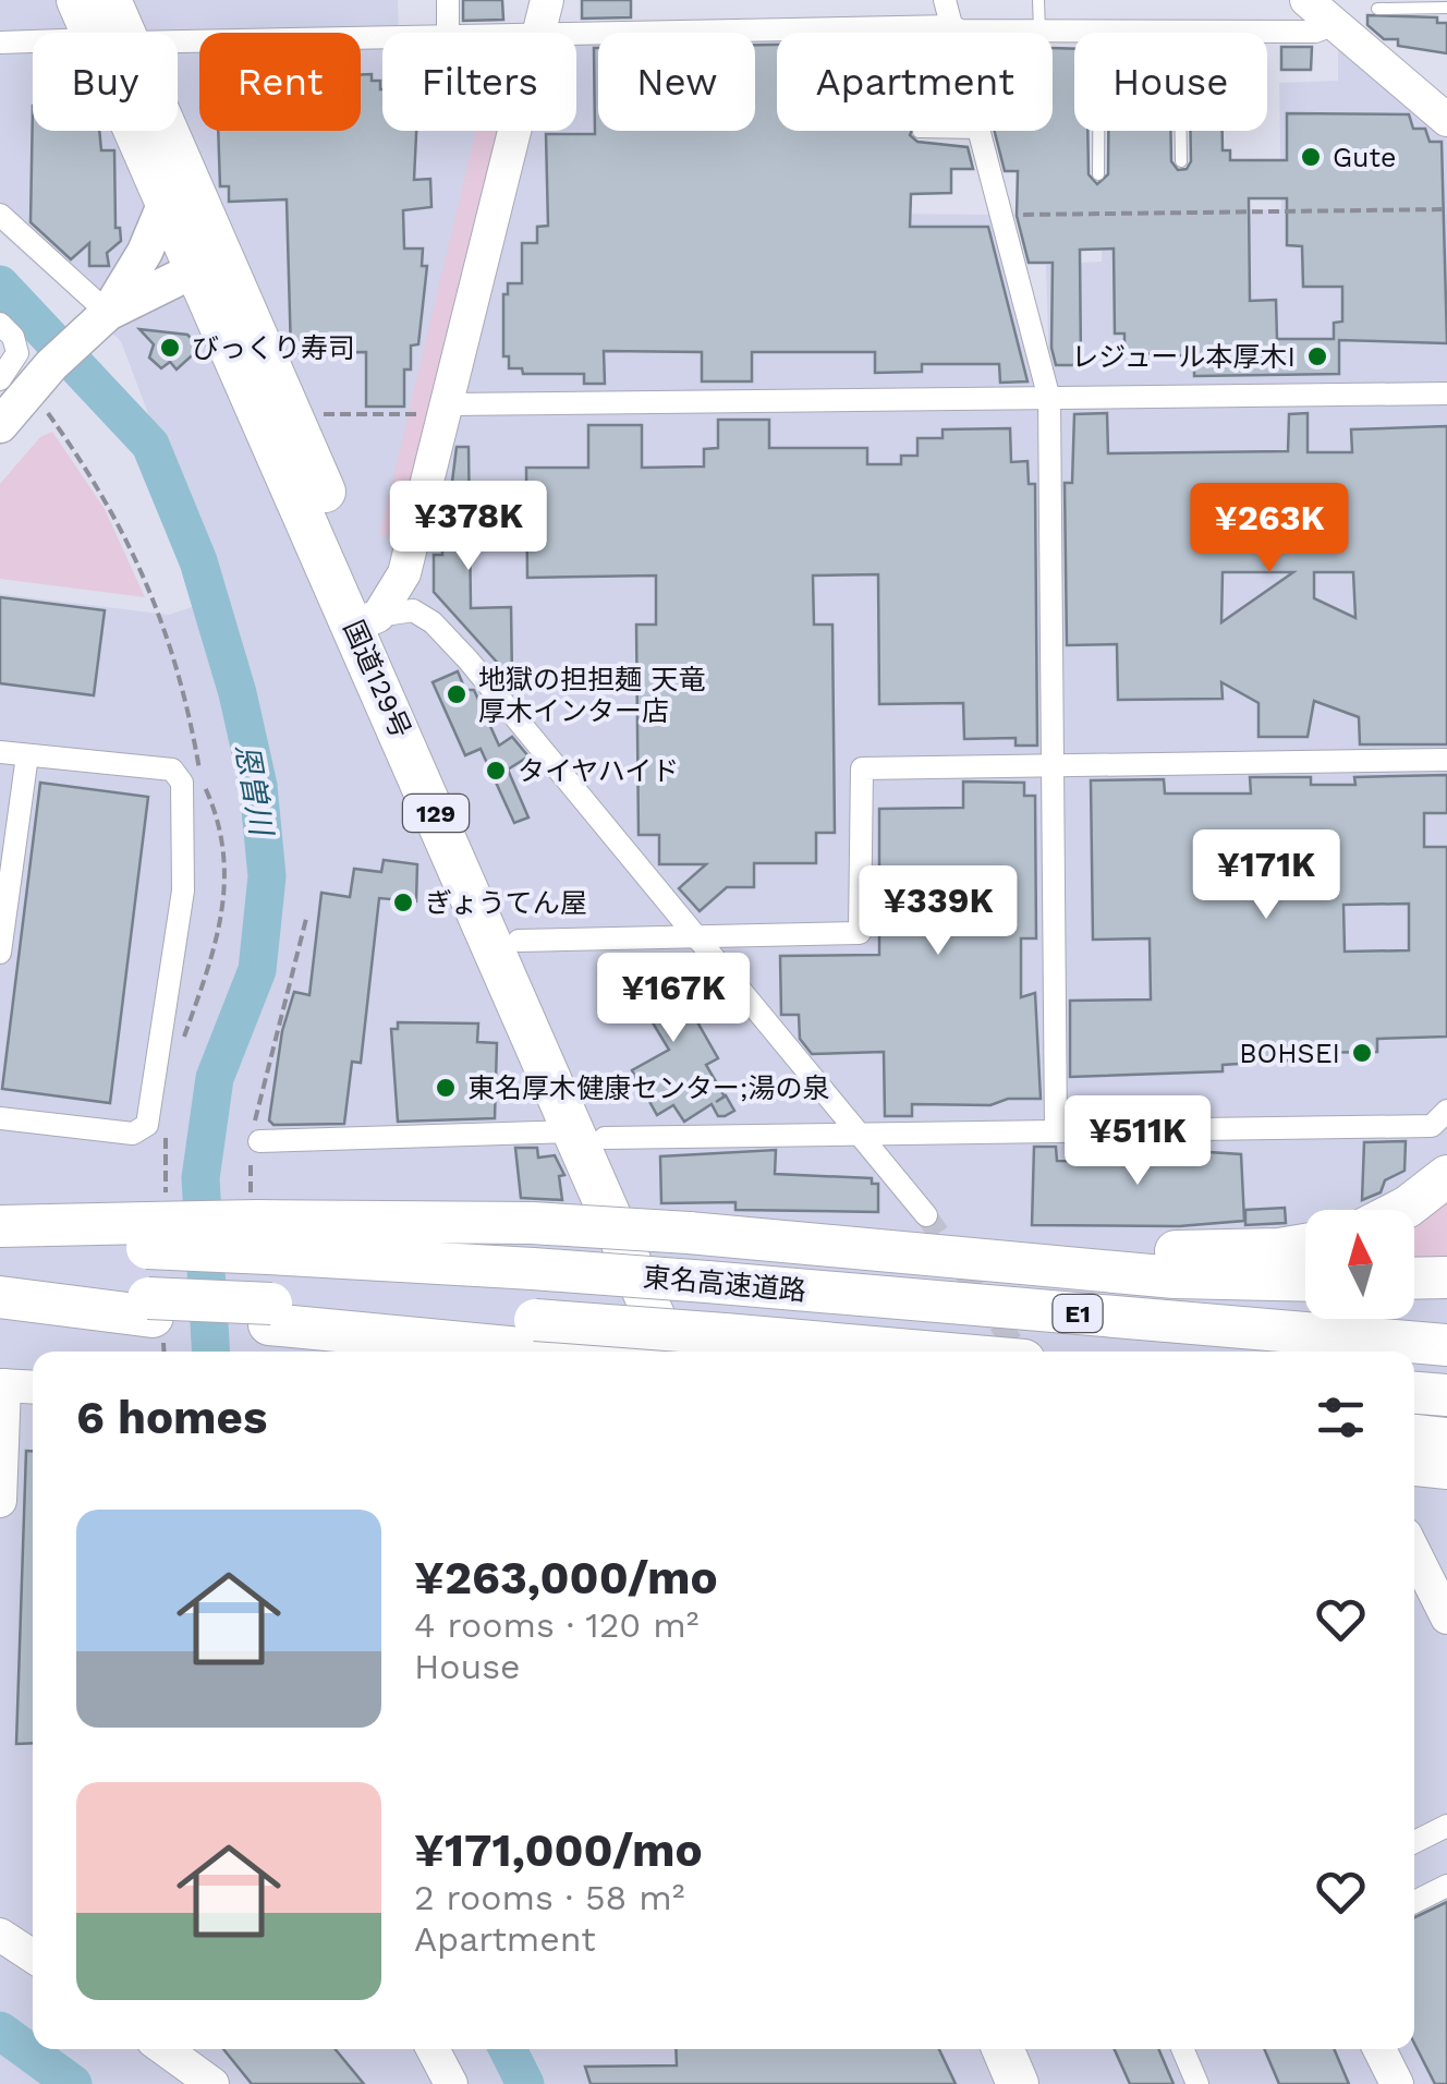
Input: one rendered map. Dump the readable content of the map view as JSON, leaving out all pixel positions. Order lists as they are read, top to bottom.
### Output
{
  "streets": {
    "highway": [
      "国道129号",
      "129",
      "東名高速道路",
      "E1"
    ]
  },
  "crossings": [
    ["国道129号", "東名高速道路"]
  ],
  "water": ["恩曽川"],
  "places": [
    "Gute",
    "びっくり寿司",
    "レジュール本厚木I",
    "地獄の担担麺 天竜 厚木インター店",
    "タイヤハイド",
    "ぎょうてん屋",
    "BOHSEI",
    "東名厚木健康センター;湯の泉"
  ],
  "north": "top",
  "page": {
    "chip": [
      "Buy",
      "Rent",
      "Filters",
      "New",
      "Apartment",
      "House"
    ],
    "price": [
      "¥378K",
      "¥263K",
      "¥171K",
      "¥339K",
      "¥167K",
      "¥511K"
    ],
    "heading": "6 homes",
    "list": [
      {
        "name": "¥263,000/mo",
        "note": "4 rooms · 120 m² · House"
      },
      {
        "name": "¥171,000/mo",
        "note": "2 rooms · 58 m² · Apartment"
      }
    ]
  }
}
